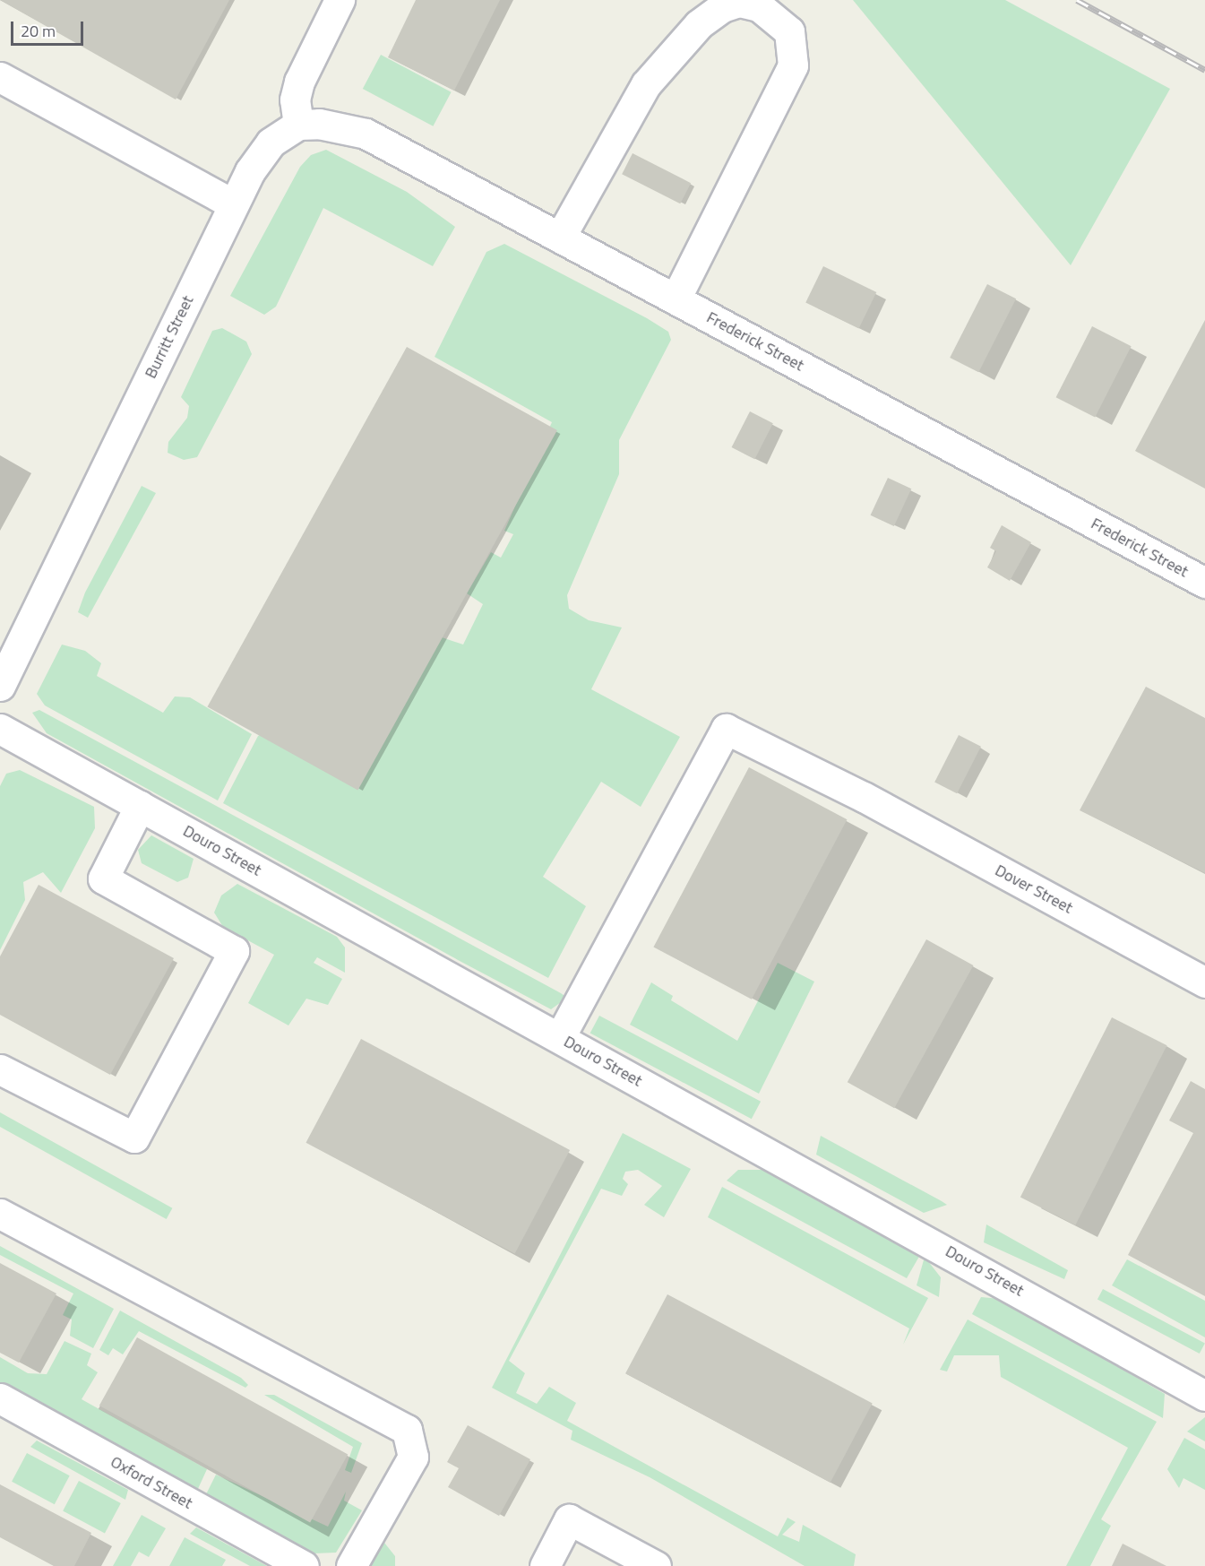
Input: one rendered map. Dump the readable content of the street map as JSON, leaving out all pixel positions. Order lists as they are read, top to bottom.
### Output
{
  "streets": {
    "street": [
      "Burritt Street",
      "Frederick Street",
      "Douro Street",
      "Dover Street",
      "Oxford Street"
    ]
  },
  "crossings": [
    ["Burritt Street", "Frederick Street"],
    ["Douro Street", "Dover Street"]
  ],
  "scale_bar": "20 m"
}
